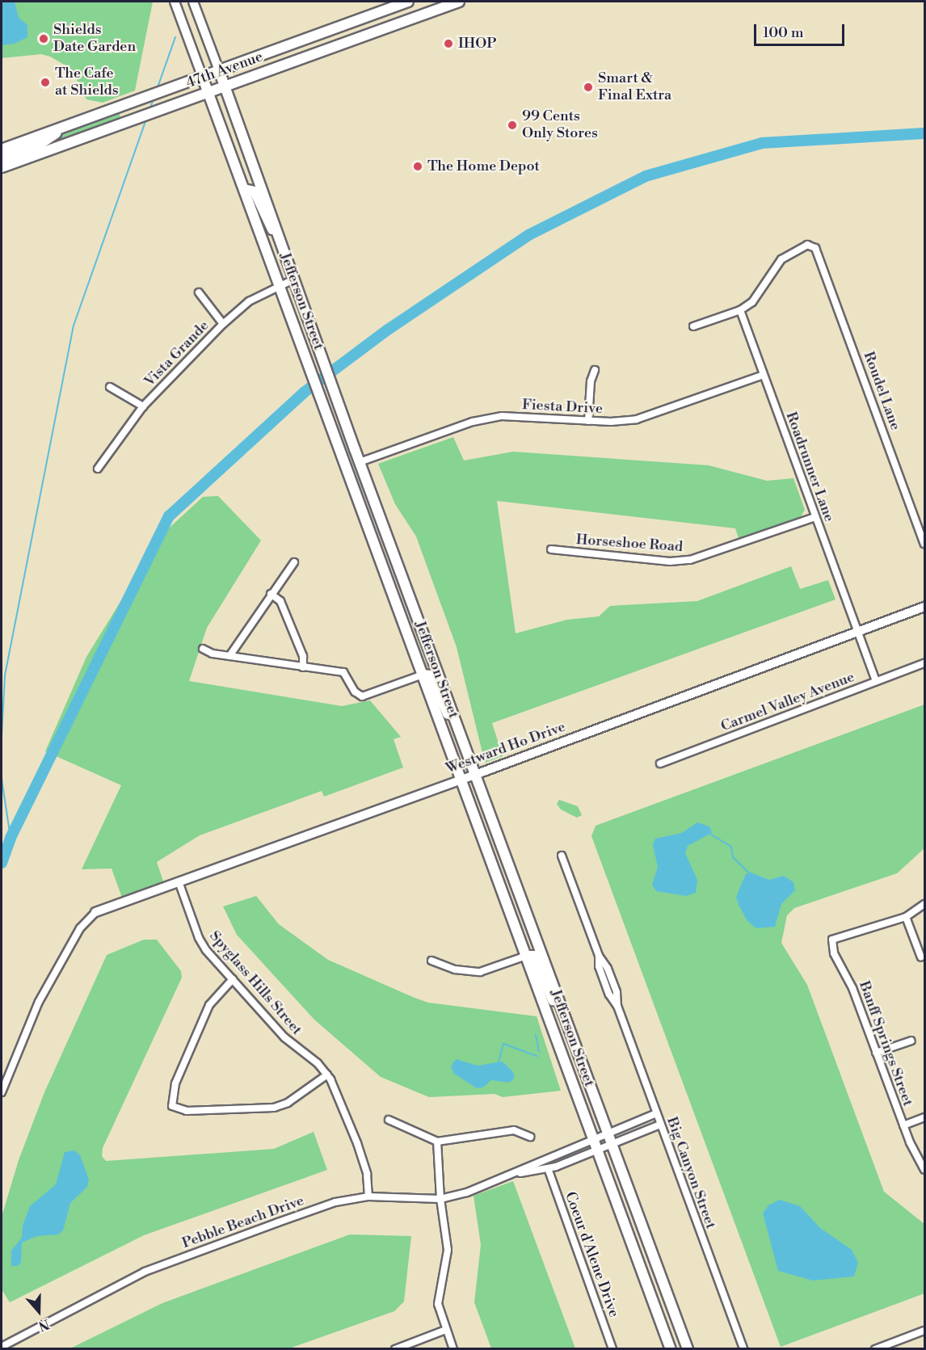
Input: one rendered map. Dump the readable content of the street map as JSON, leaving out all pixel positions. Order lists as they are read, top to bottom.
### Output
{
  "streets": {
    "main road": ["47th Avenue", "Jefferson Street"],
    "street": [
      "Vista Grande",
      "Roudel Lane",
      "Fiesta Drive",
      "Roadrunner Lane",
      "Horseshoe Road",
      "Carmel Valley Avenue",
      "Westward Ho Drive",
      "Spyglass Hills Street",
      "Banff Springs Street",
      "Big Canyon Street",
      "Pebble Beach Drive",
      "Coeur d'Alene Drive"
    ]
  },
  "crossings": [
    ["47th Avenue", "Jefferson Street"],
    ["Jefferson Street", "Vista Grande"],
    ["Jefferson Street", "Fiesta Drive"],
    ["Jefferson Street", "Westward Ho Drive"],
    ["Roudel Lane", "Roadrunner Lane"],
    ["Fiesta Drive", "Roadrunner Lane"],
    ["Roadrunner Lane", "Horseshoe Road"],
    ["Roadrunner Lane", "Carmel Valley Avenue"],
    ["Roadrunner Lane", "Westward Ho Drive"],
    ["Westward Ho Drive", "Spyglass Hills Street"],
    ["Spyglass Hills Street", "Pebble Beach Drive"]
  ],
  "places": [
    "Shields Date Garden",
    "IHOP",
    "The Cafe at Shields",
    "Smart & Final Extra",
    "99 Cents Only Stores",
    "The Home Depot"
  ],
  "scale_bar": "100 m",
  "north": "bottom"
}
